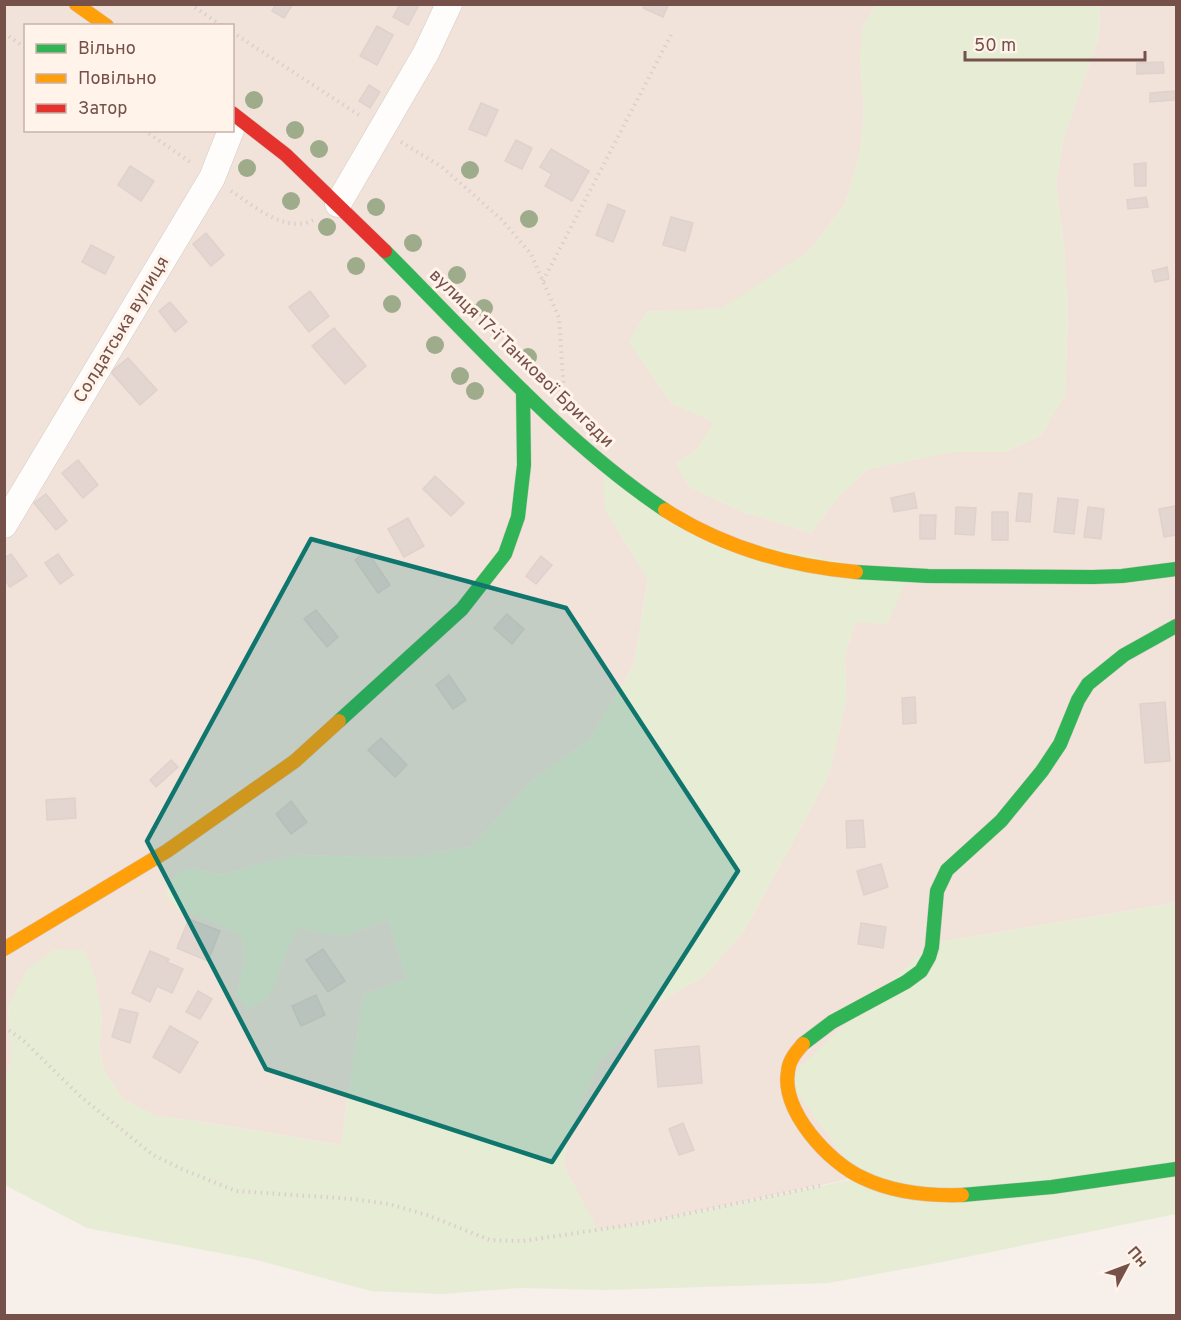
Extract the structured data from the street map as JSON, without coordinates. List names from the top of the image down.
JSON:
{
  "streets": {
    "street": ["Солдатська вулиця", "вулиця 17-ї Танкової Бригади"]
  },
  "legend": ["Вільно", "Повільно", "Затор"],
  "scale_bar": "50 m",
  "north": "top right"
}
